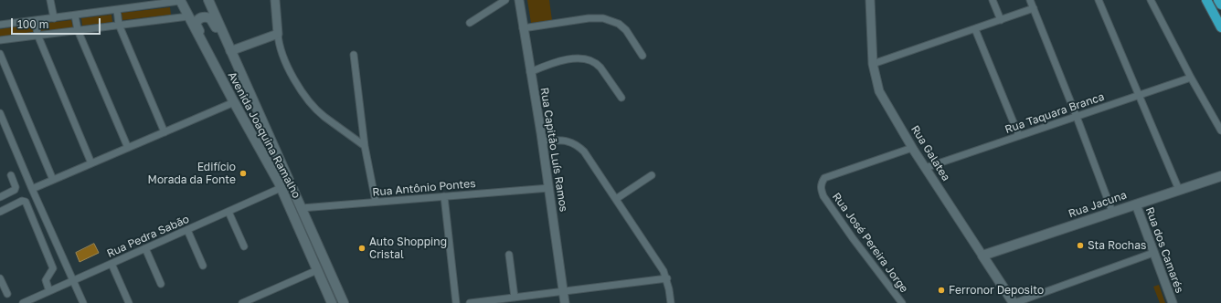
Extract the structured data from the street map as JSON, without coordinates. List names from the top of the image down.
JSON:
{
  "streets": {
    "main road": ["Avenida Joaquina Ramalho", "Rua Galatea", "Rua Jacuna"],
    "street": [
      "Rua Taquara Branca",
      "Rua Capitão Luís Ramos",
      "Rua Antônio Pontes",
      "Rua Pedra Sabão",
      "Rua José Pereira Jorge",
      "Rua dos Camarés"
    ]
  },
  "crossings": [
    ["Rua Taquara Branca", "Rua Galatea"],
    ["Avenida Joaquina Ramalho", "Rua Antônio Pontes"],
    ["Avenida Joaquina Ramalho", "Rua Pedra Sabão"],
    ["Rua Capitão Luís Ramos", "Rua Antônio Pontes"],
    ["Rua Galatea", "Rua Jacuna"],
    ["Rua Galatea", "Rua José Pereira Jorge"],
    ["Rua Jacuna", "Rua dos Camarés"]
  ],
  "places": [
    "Edifício Morada da Fonte",
    "Sta Rochas",
    "Auto Shopping Cristal",
    "Ferronor Deposito"
  ],
  "scale_bar": "100 m"
}
